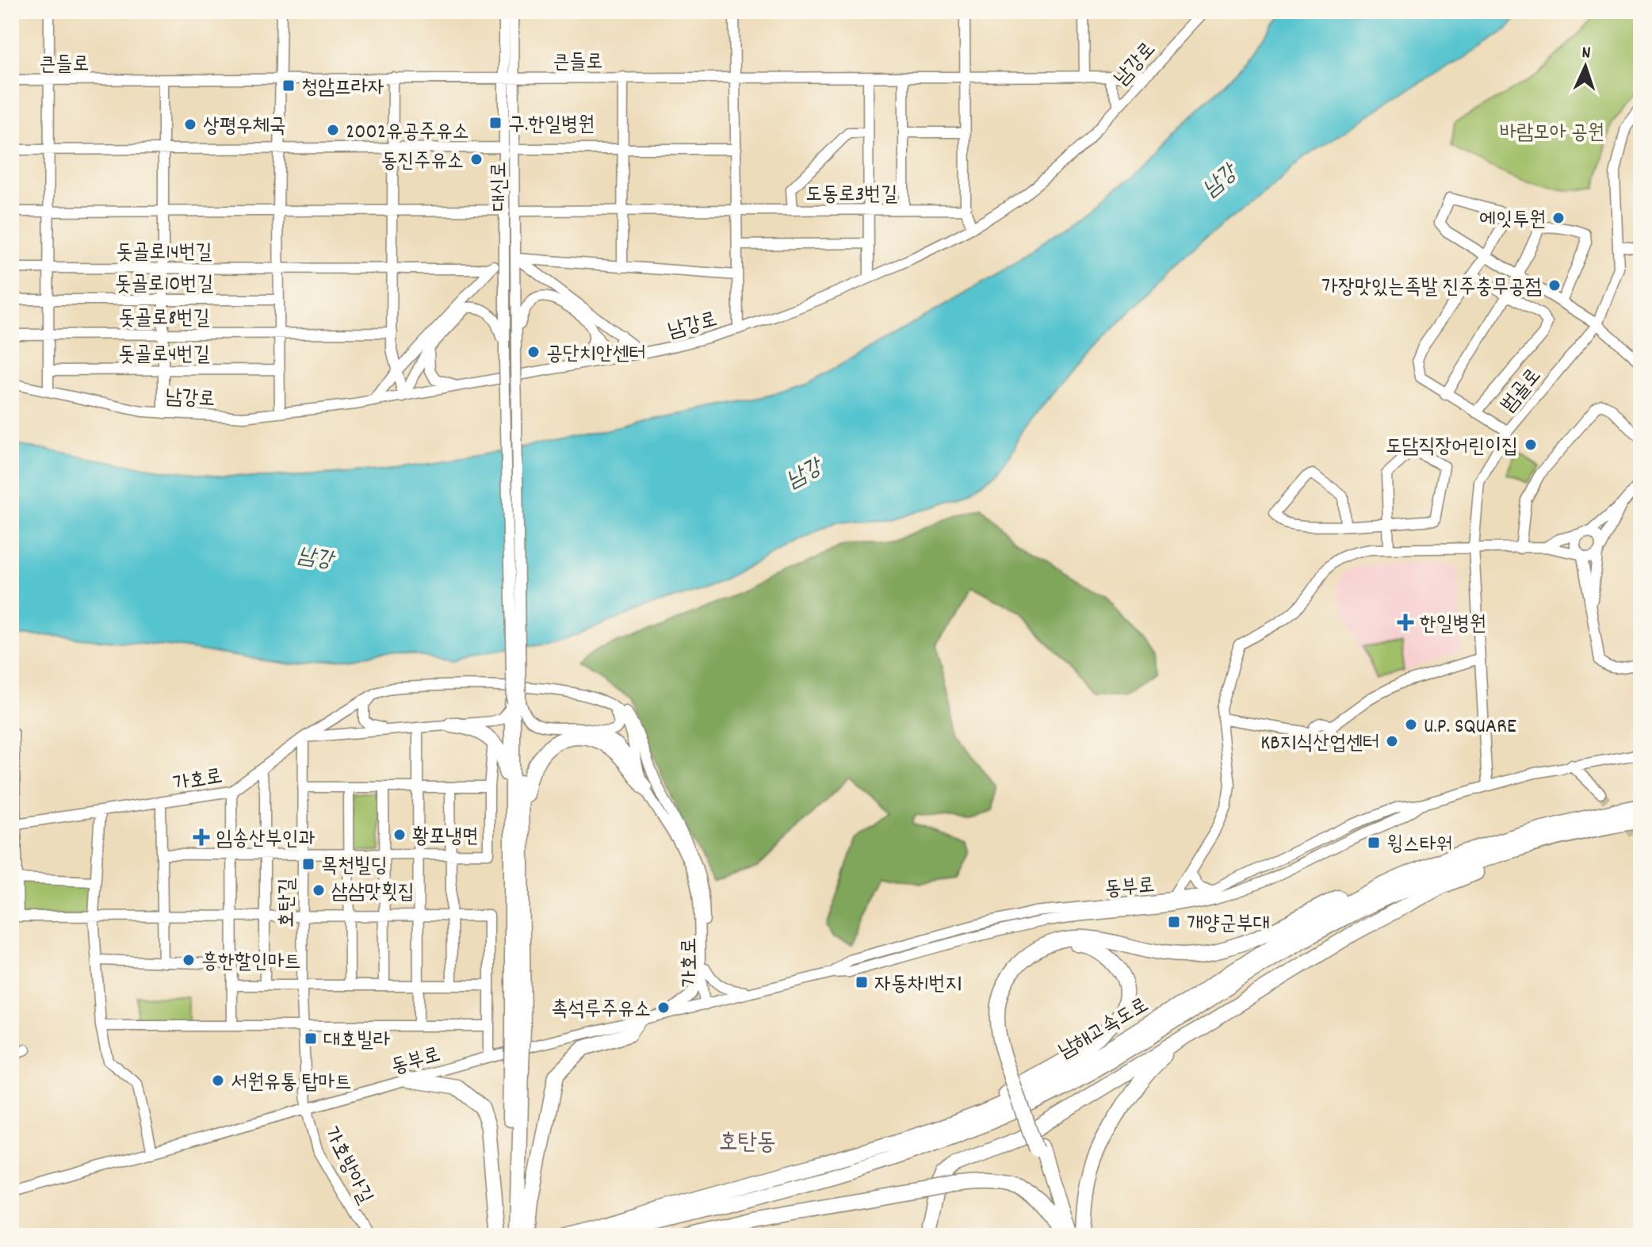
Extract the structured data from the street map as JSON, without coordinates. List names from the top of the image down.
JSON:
{
  "streets": {
    "highway": ["남해고속도로"],
    "street": [
      "큰들로",
      "남강로",
      "대신로",
      "도동로3번길",
      "돗골로14번길",
      "돗골로10번길",
      "돗골로8번길",
      "돗골로4번길",
      "범골로",
      "가호로",
      "동부로",
      "호탄길",
      "가호방아길"
    ]
  },
  "crossings": [
    ["큰들로", "남강로"],
    ["큰들로", "대신로"],
    ["대신로", "도동로3번길"],
    ["범골로", "동부로"],
    ["가호로", "동부로"],
    ["가호로", "호탄길"],
    ["동부로", "호탄길"],
    ["동부로", "가호방아길"],
    ["호탄길", "가호방아길"]
  ],
  "districts": ["호탄동"],
  "water": ["남강"],
  "parks": ["바람모아 공원"],
  "places": {
    "transit": [
      "청암프라자",
      "구.한일병원",
      "윙스타워",
      "목천빌딩",
      "개양군부대",
      "자동차1번지",
      "대호빌라"
    ],
    "other": [
      "상평우체국",
      "2002유공주유소",
      "동진주유소",
      "에잇투원",
      "가장맛있는족발 진주충무공점",
      "공단치안센터",
      "도담직장어린이집",
      "U.P. SQUARE",
      "KB지식산업센터",
      "황포냉면",
      "삼삼맛횟집",
      "흥한할인마트",
      "촉석루주유소",
      "서원유통 탑마트"
    ],
    "health": ["한일병원", "임송산부인과"]
  },
  "north": "top"
}
